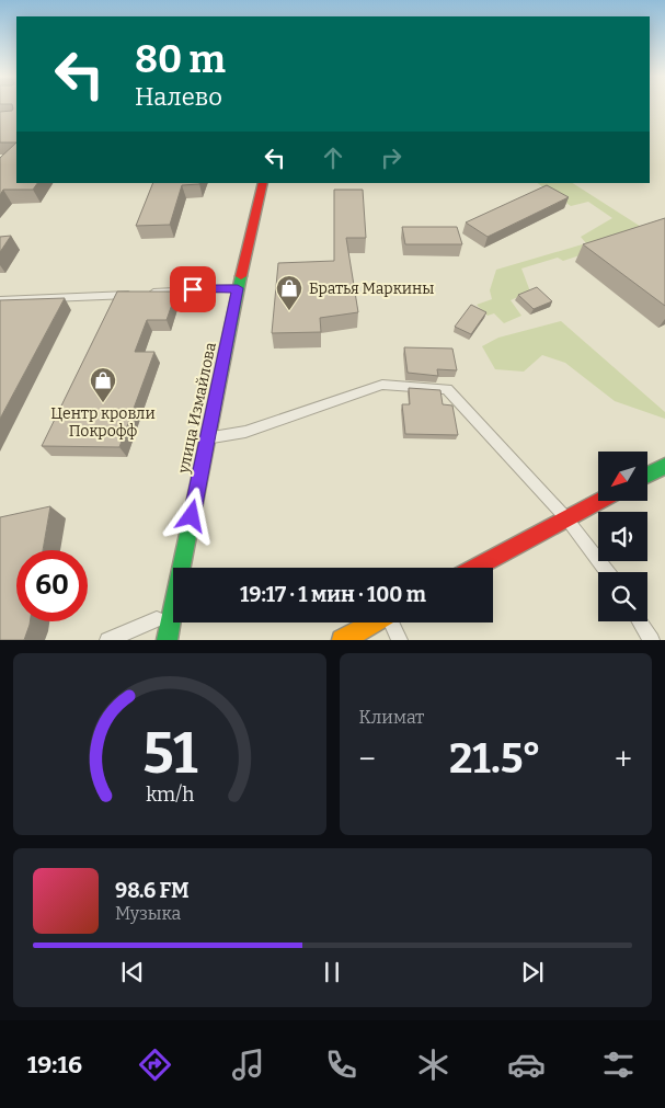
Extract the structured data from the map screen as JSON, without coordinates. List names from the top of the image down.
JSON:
{
  "streets": {
    "main road": ["улица Измайлова"]
  },
  "places": {
    "shop": ["Братья Маркины", "Центр кровли Покрофф"]
  },
  "north": "bottom left",
  "page": {
    "turn": ["80 m", "Налево"],
    "limit": "60",
    "trip": "19:17 · 1 мин · 100 m",
    "tile": "Климат",
    "heat": ["−", "21.5°", "+"],
    "song": ["98.6 FM", "Музыка"],
    "tabs": "19:16",
    "gauge": ["51", "km/h"]
  }
}
